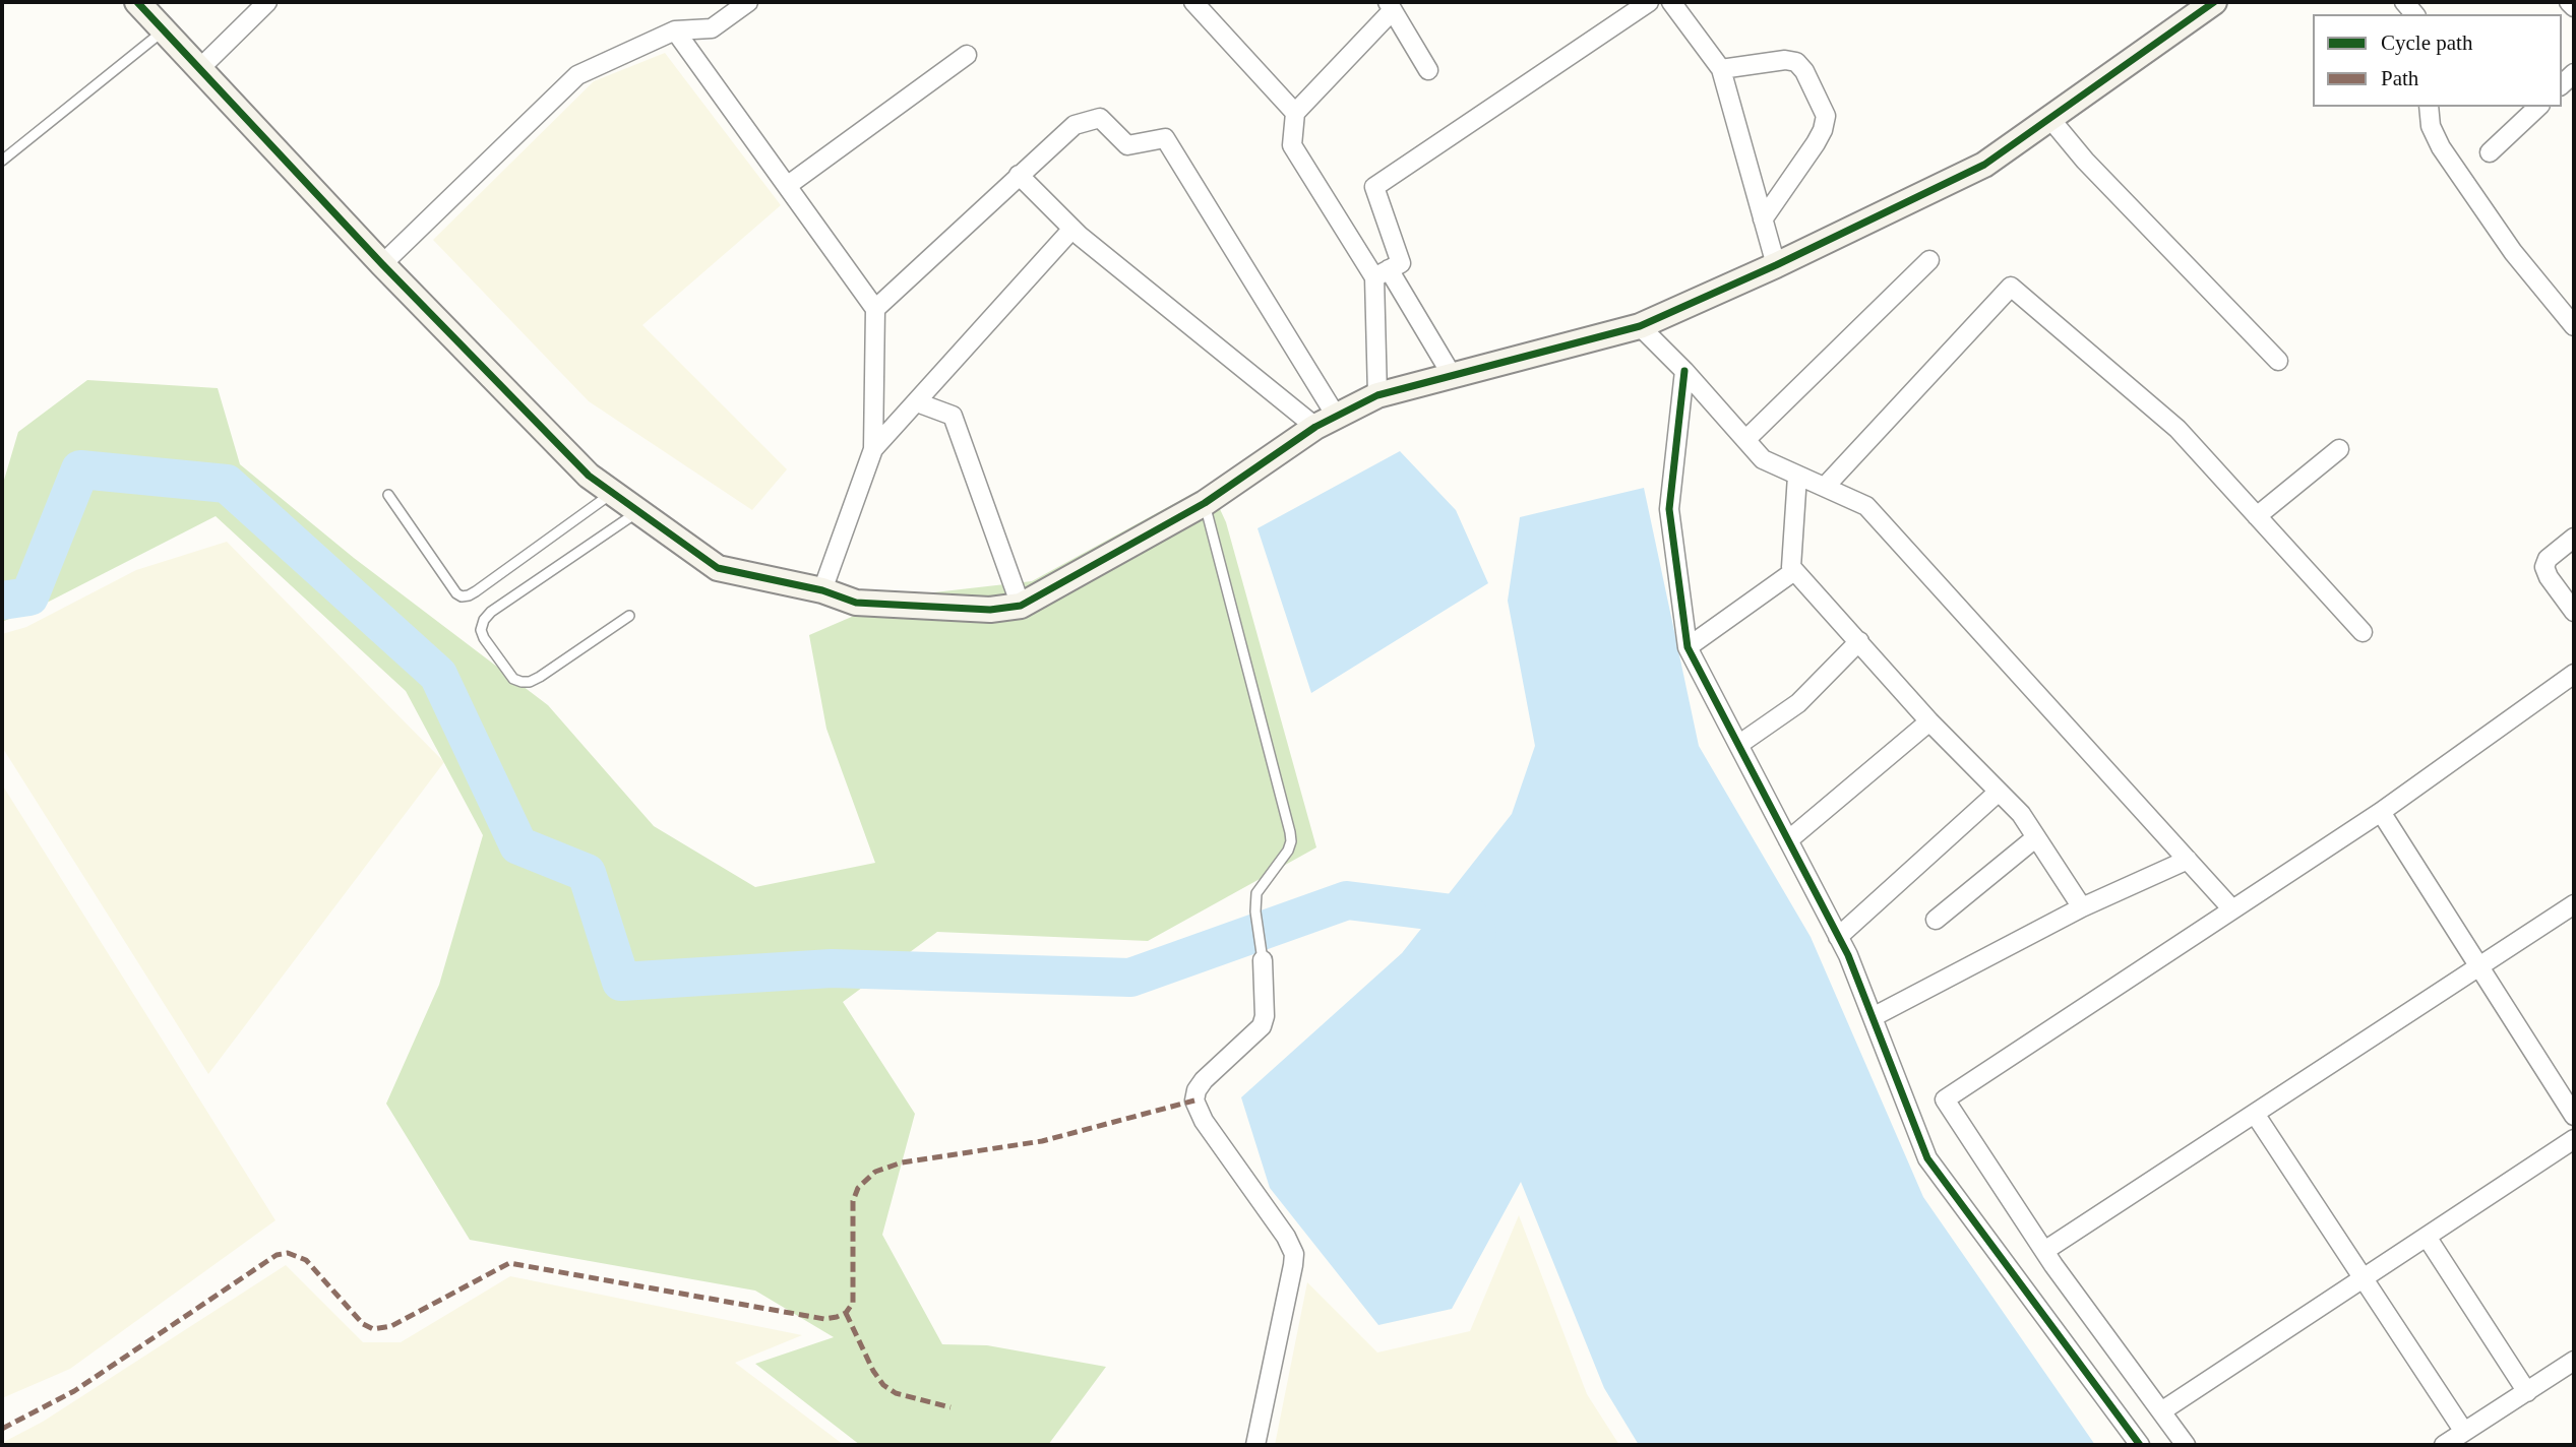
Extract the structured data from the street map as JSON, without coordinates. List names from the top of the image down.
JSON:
{
  "legend": ["Cycle path", "Path"]
}
